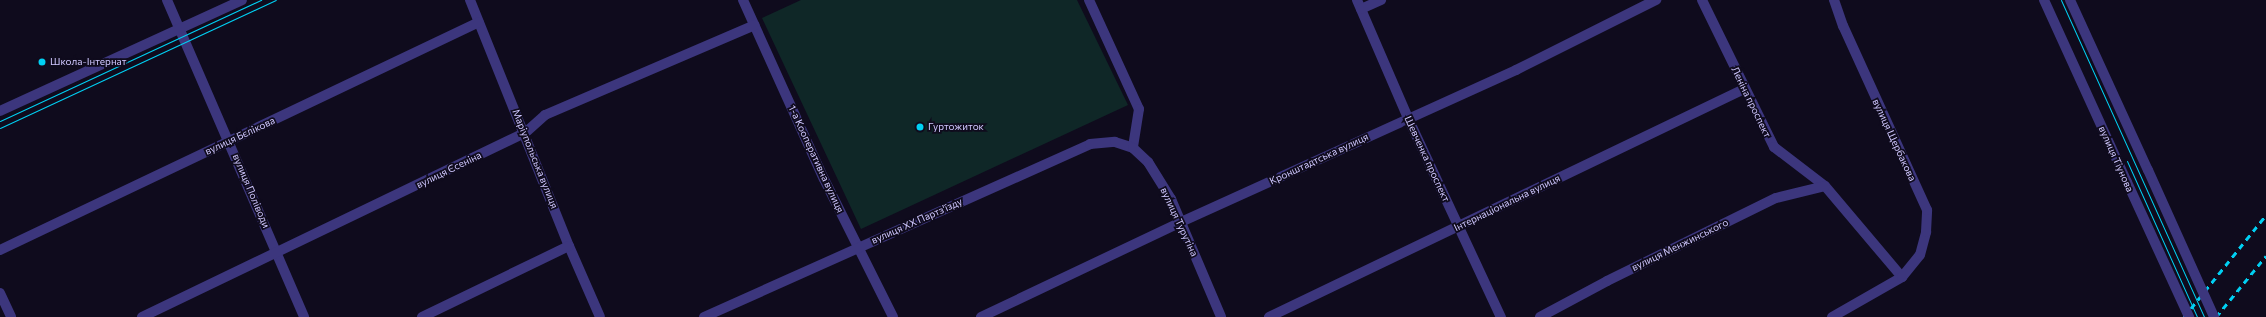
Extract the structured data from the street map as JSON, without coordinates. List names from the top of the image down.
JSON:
{
  "streets": {
    "street": [
      "Леніна проспект",
      "вулиця Бєлікова",
      "вулиця Щербакова",
      "Маріупольська вулиця",
      "1-а Кооперативна вулиця",
      "Кронштадтська вулиця",
      "Шевченка проспект",
      "вулиця Тіунова",
      "вулиця Єсеніна",
      "вулиця Поліводи",
      "Інтернаціональна вулиця",
      "вулиця XX Партз'їзду",
      "вулиця Турутіна",
      "вулиця Менжинського"
    ]
  },
  "crossings": [
    ["Леніна проспект", "вулиця Щербакова"],
    ["Леніна проспект", "Інтернаціональна вулиця"],
    ["Леніна проспект", "вулиця Менжинського"],
    ["вулиця Бєлікова", "Маріупольська вулиця"],
    ["вулиця Бєлікова", "вулиця Поліводи"],
    ["Маріупольська вулиця", "вулиця Єсеніна"],
    ["1-а Кооперативна вулиця", "вулиця Єсеніна"],
    ["1-а Кооперативна вулиця", "вулиця XX Партз'їзду"],
    ["Кронштадтська вулиця", "Шевченка проспект"],
    ["Кронштадтська вулиця", "вулиця Турутіна"],
    ["Шевченка проспект", "Інтернаціональна вулиця"],
    ["вулиця Єсеніна", "вулиця Поліводи"],
    ["вулиця XX Партз'їзду", "вулиця Турутіна"]
  ],
  "places": ["Школа-Інтернат", "Гуртожиток"]
}
